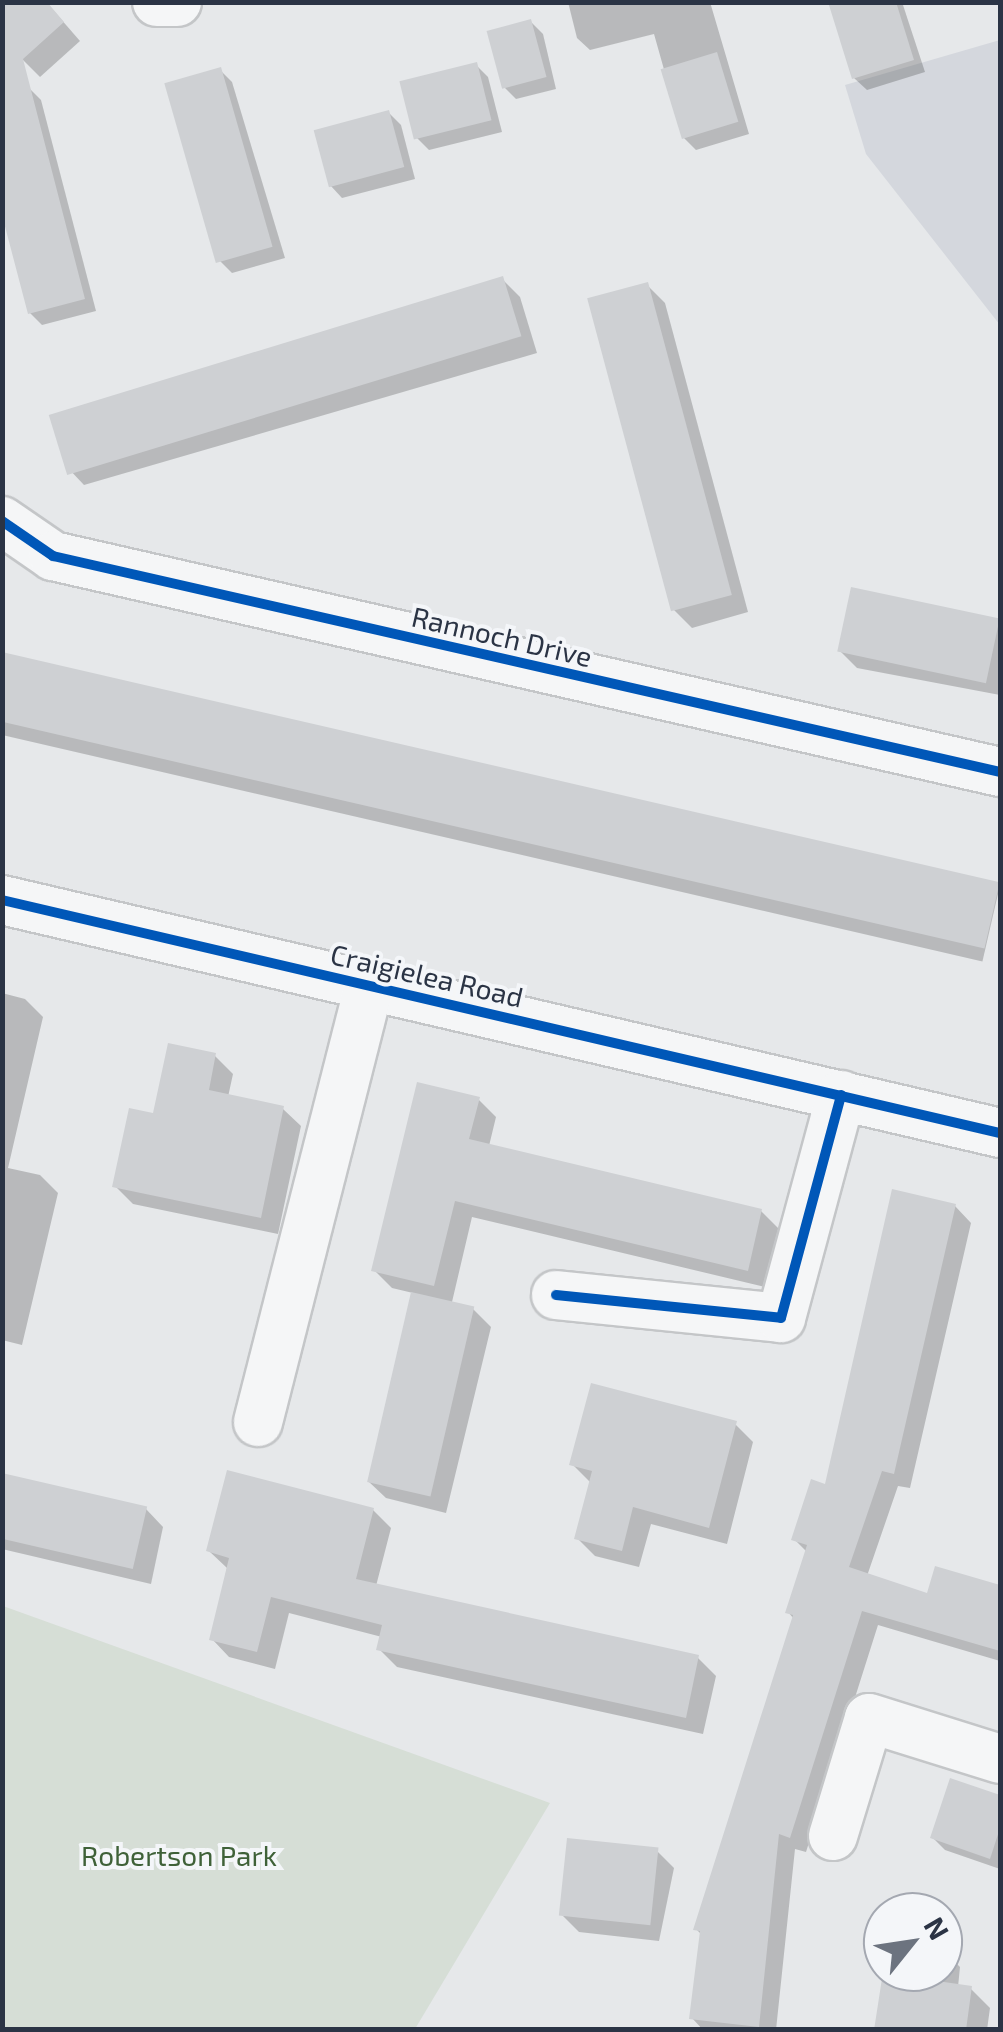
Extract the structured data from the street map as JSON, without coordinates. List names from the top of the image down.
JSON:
{
  "streets": {
    "street": ["Rannoch Drive", "Craigielea Road"]
  },
  "parks": ["Robertson Park"],
  "north": "top right"
}
